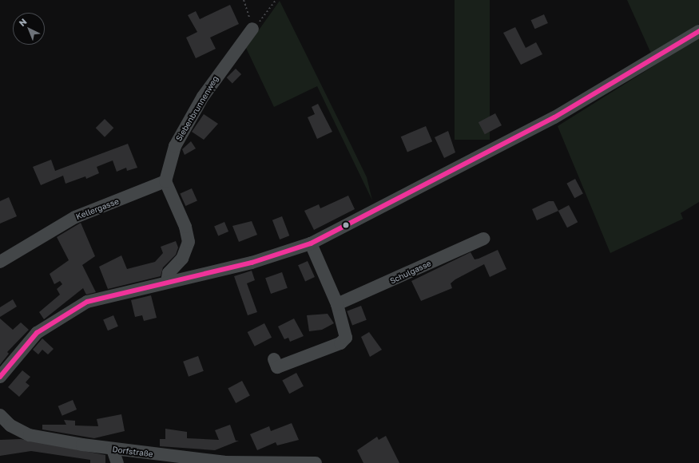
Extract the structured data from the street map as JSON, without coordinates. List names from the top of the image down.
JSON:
{
  "streets": {
    "street": [
      "Siebenbrunnenweg",
      "Kellergasse",
      "Schulgasse",
      "Dorfstraße"
    ]
  },
  "crossings": [
    ["Siebenbrunnenweg", "Kellergasse"]
  ],
  "north": "top left"
}
